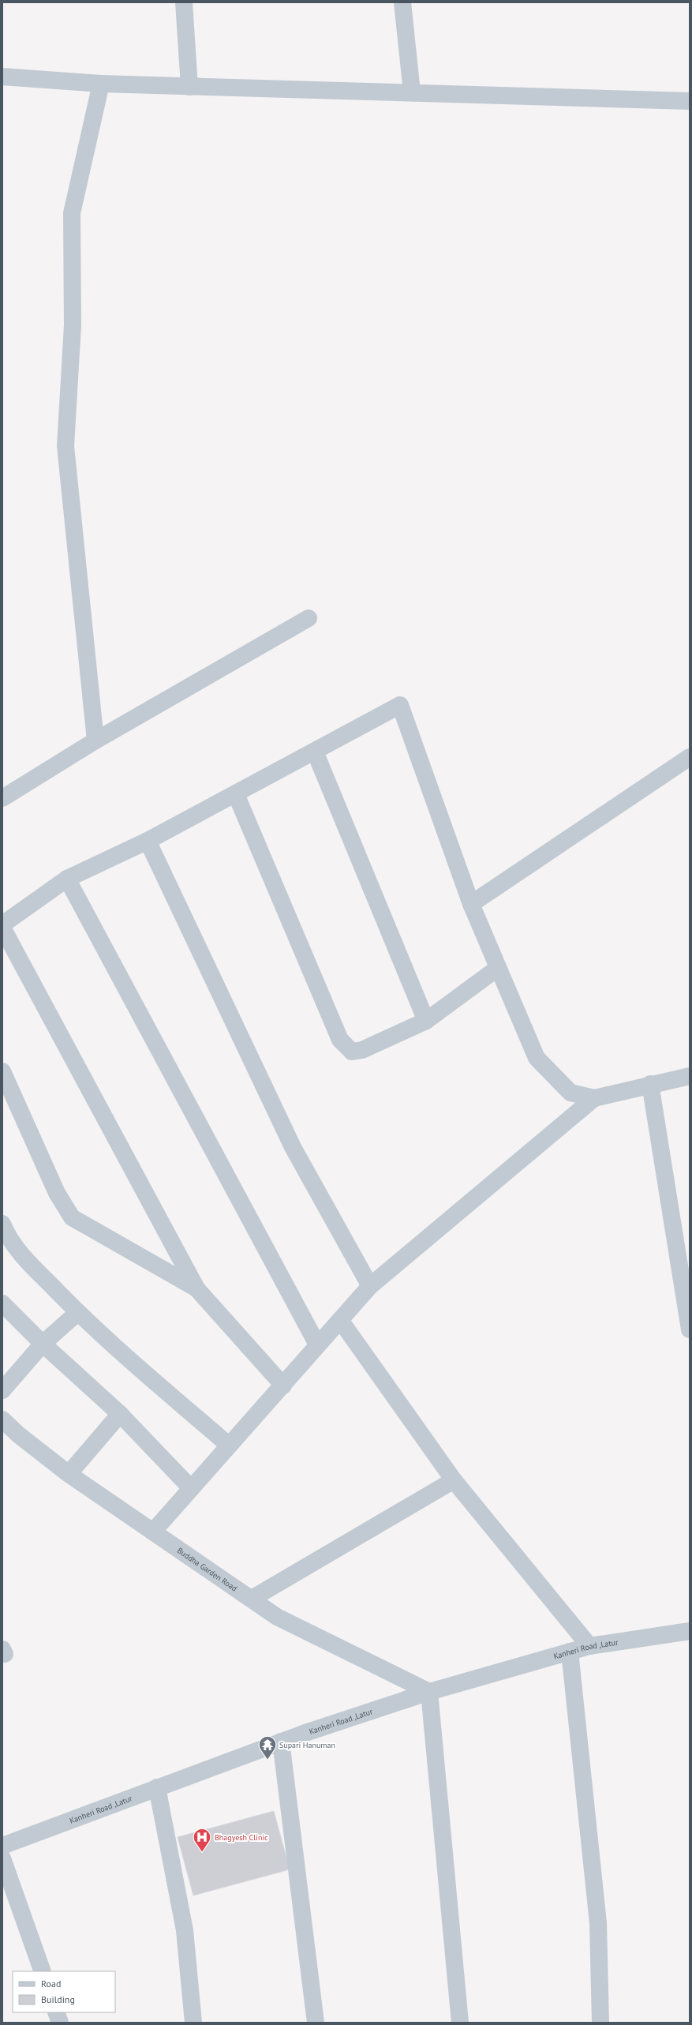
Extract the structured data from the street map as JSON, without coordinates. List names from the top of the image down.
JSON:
{
  "streets": {
    "street": ["Buddha Garden Road", "Kanheri Road ,Latur"]
  },
  "crossings": [
    ["Buddha Garden Road", "Kanheri Road ,Latur"]
  ],
  "places": {
    "temple": ["Supari Hanuman"],
    "hospital": ["Bhagyesh Clinic"]
  },
  "legend": ["Road", "Building"]
}
